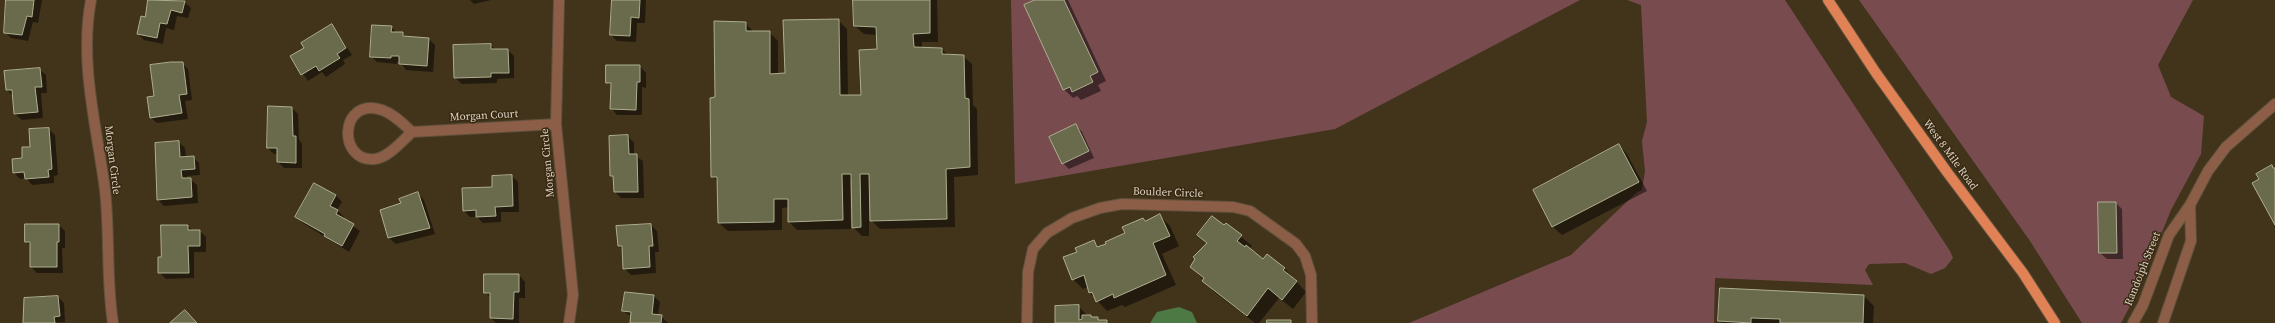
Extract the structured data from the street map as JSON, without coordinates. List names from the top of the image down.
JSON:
{
  "streets": {
    "main road": ["West 8 Mile Road"],
    "street": [
      "Morgan Court",
      "Morgan Circle",
      "Boulder Circle",
      "Randolph Street"
    ]
  },
  "crossings": [
    ["Morgan Court", "Morgan Circle"]
  ]
}
